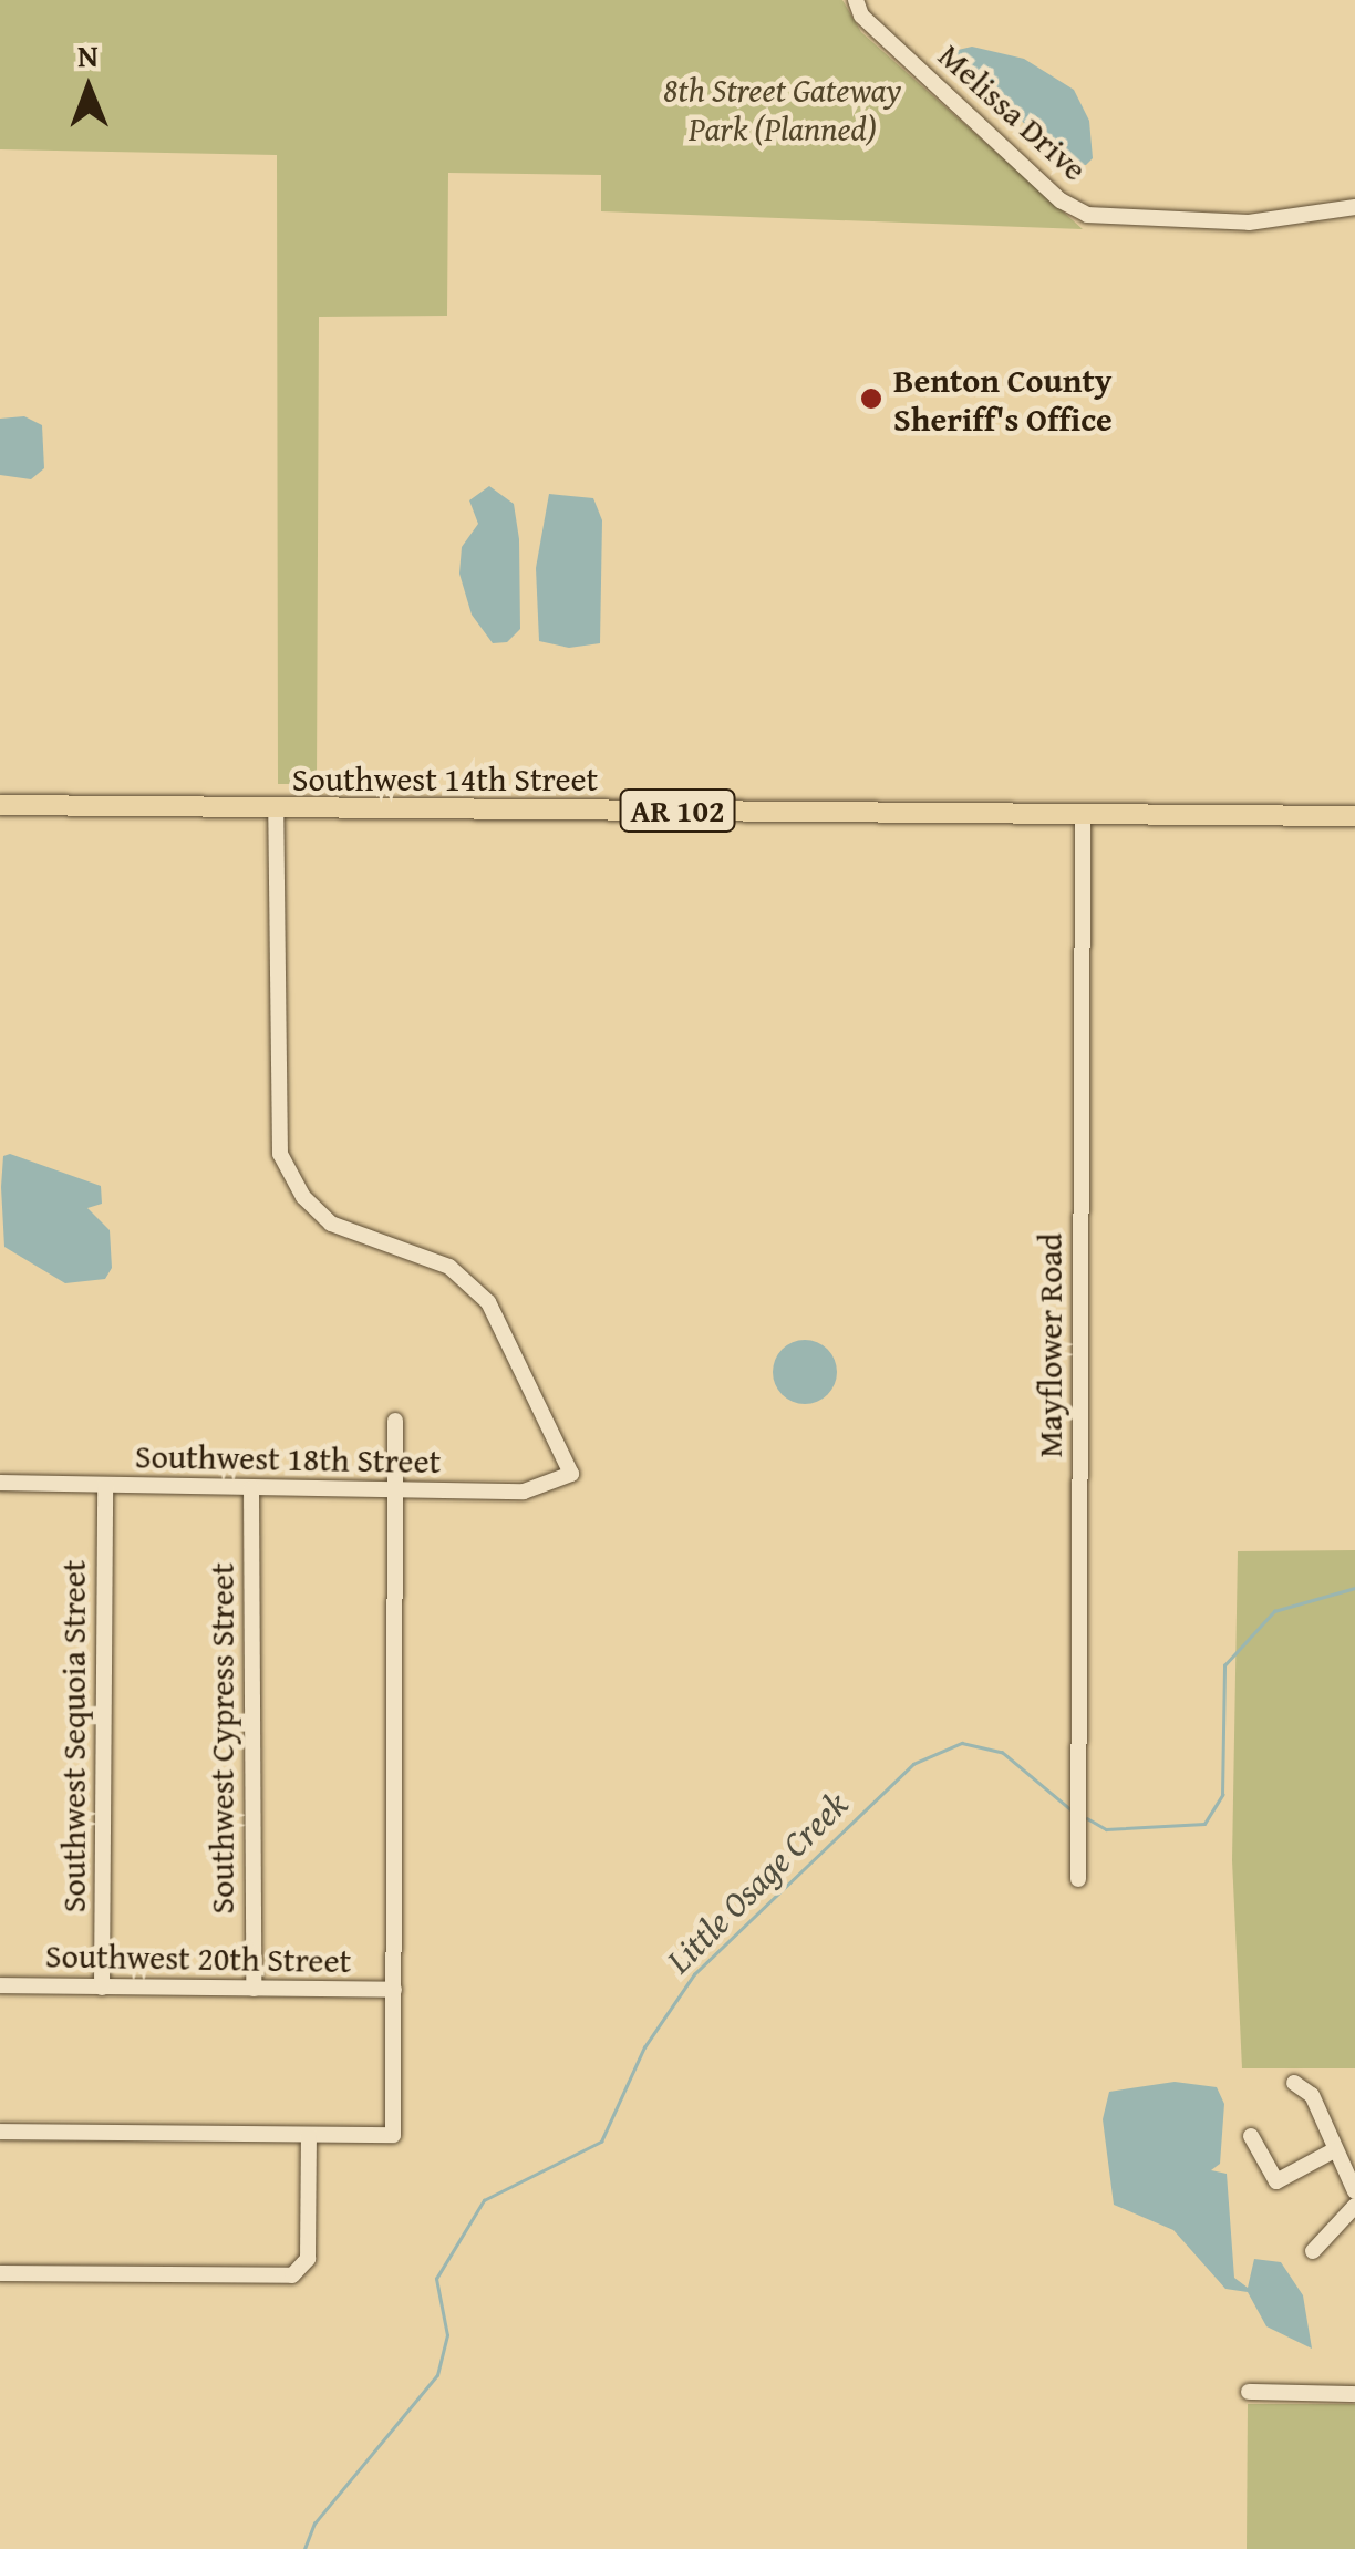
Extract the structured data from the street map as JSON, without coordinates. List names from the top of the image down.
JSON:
{
  "streets": {
    "main road": ["Southwest 14th Street", "AR 102"],
    "street": [
      "Melissa Drive",
      "Mayflower Road",
      "Southwest 18th Street",
      "Southwest Sequoia Street",
      "Southwest Cypress Street",
      "Southwest 20th Street"
    ]
  },
  "crossings": [
    ["Southwest 14th Street", "Mayflower Road"],
    ["Southwest 14th Street", "Southwest 18th Street"],
    ["Southwest 18th Street", "Southwest Sequoia Street"],
    ["Southwest 18th Street", "Southwest Cypress Street"],
    ["Southwest Sequoia Street", "Southwest 20th Street"],
    ["Southwest Cypress Street", "Southwest 20th Street"]
  ],
  "water": ["Little Osage Creek"],
  "parks": ["8th Street Gateway Park (Planned)"],
  "places": ["Benton County Sheriff's Office"],
  "north": "top"
}
